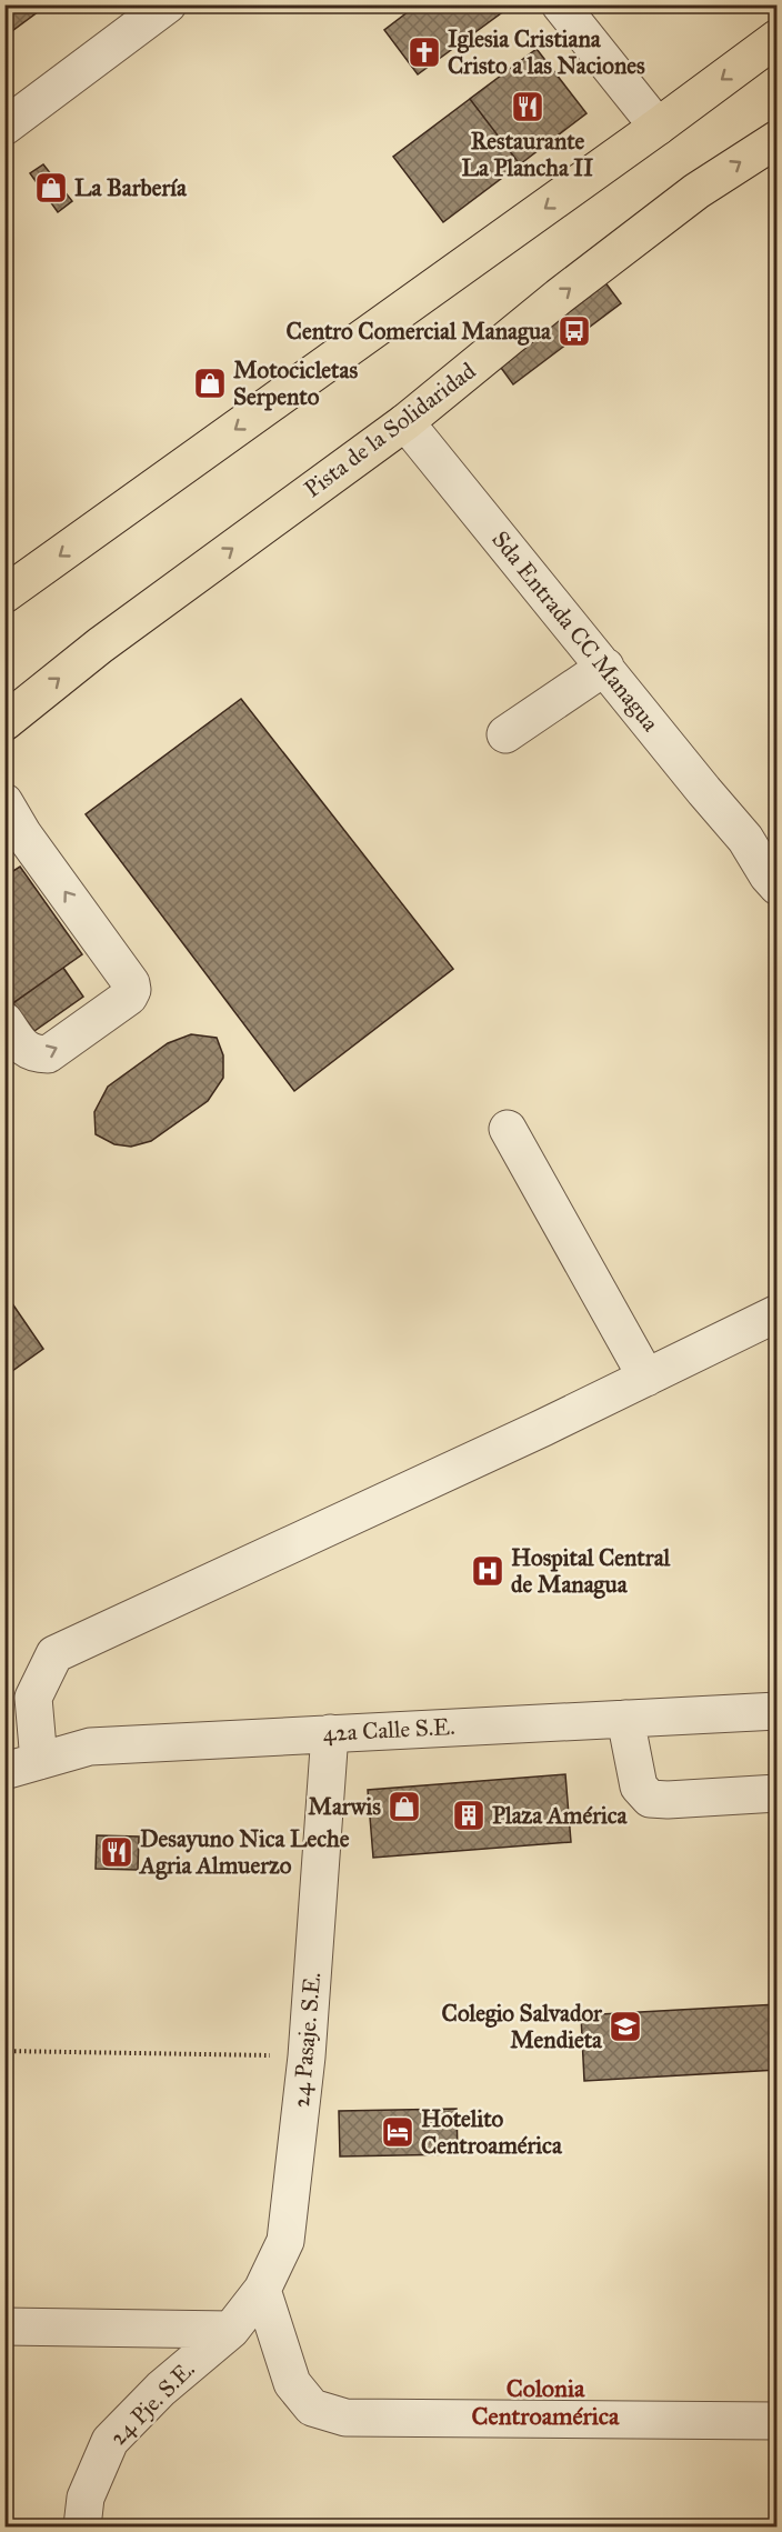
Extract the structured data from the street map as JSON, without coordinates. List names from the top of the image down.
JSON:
{
  "streets": {
    "main road": ["Pista de la Solidaridad"],
    "street": [
      "Sda Entrada CC Managua",
      "42a Calle S.E.",
      "24 Pasaje. S.E.",
      "24 Pje. S.E."
    ]
  },
  "crossings": [
    ["Pista de la Solidaridad", "Sda Entrada CC Managua"],
    ["42a Calle S.E.", "24 Pasaje. S.E."],
    ["24 Pasaje. S.E.", "24 Pje. S.E."]
  ],
  "districts": ["Colonia Centroamérica"],
  "places": {
    "church": ["Iglesia Cristiana Cristo a las Naciones"],
    "restaurant": ["Restaurante La Plancha II", "Desayuno Nica Leche Agria Almuerzo"],
    "shop": ["La Barbería", "Motocicletas Serpento", "Marwis"],
    "bus stop": ["Centro Comercial Managua"],
    "hospital": ["Hospital Central de Managua"],
    "building": ["Plaza América"],
    "school or university": ["Colegio Salvador Mendieta"],
    "hotel": ["Hotelito Centroamérica"]
  }
}
